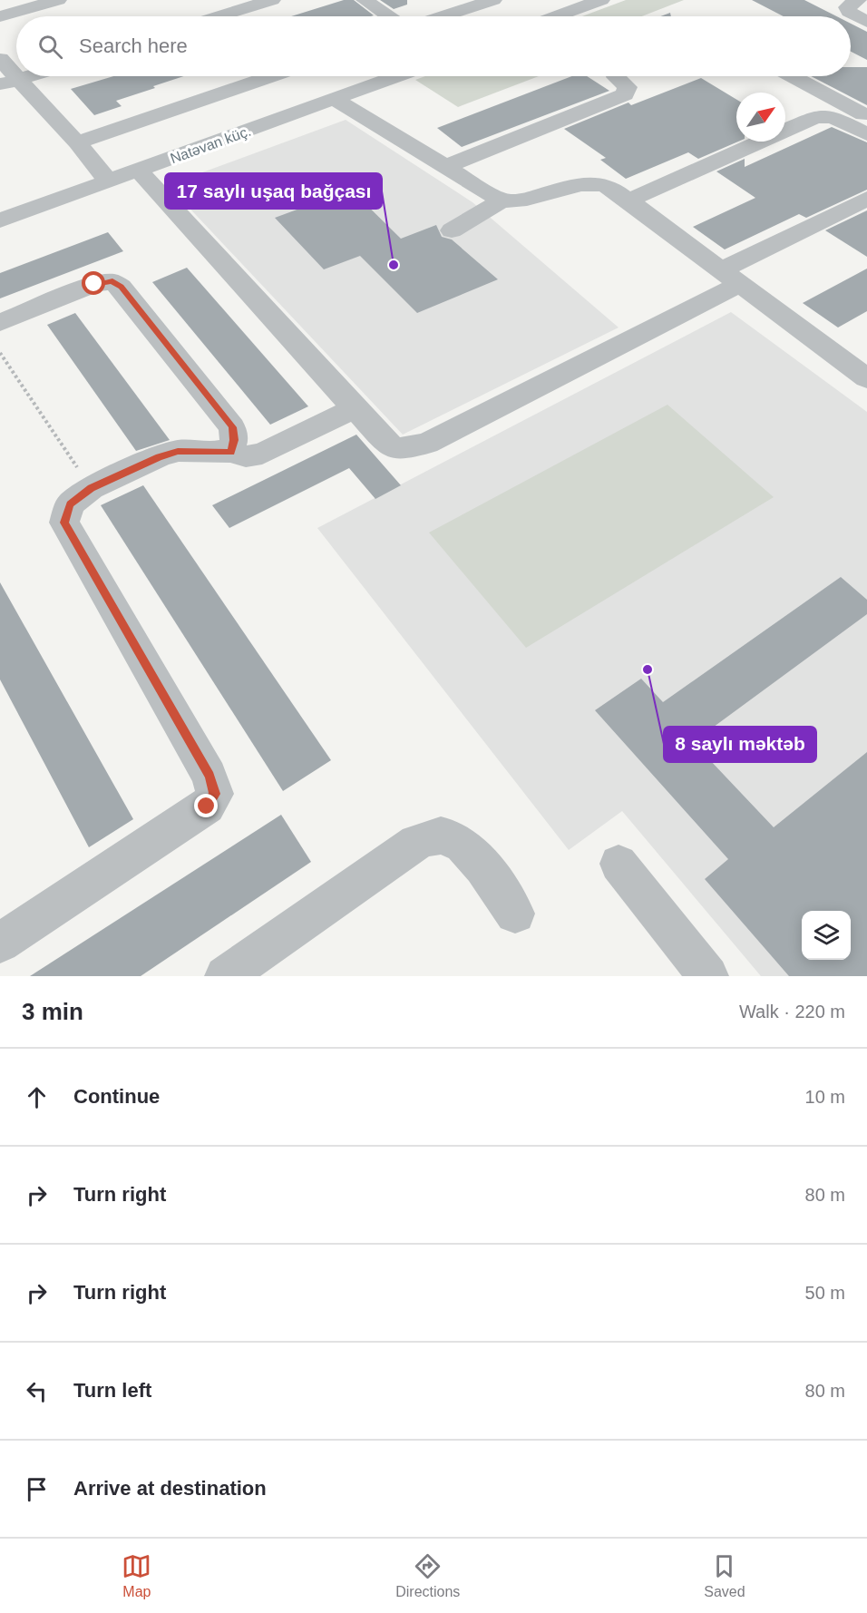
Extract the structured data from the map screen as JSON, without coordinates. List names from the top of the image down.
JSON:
{
  "streets": {
    "street": ["Natəvan küç."]
  },
  "places": ["17 saylı uşaq bağçası", "8 saylı məktəb"],
  "north": "top right",
  "page": {
    "search": "Search here",
    "heading": ["3 min", "Walk · 220 m"],
    "list": [
      ["Continue", "10 m"],
      ["Turn right", "80 m"],
      ["Turn right", "50 m"],
      ["Turn left", "80 m"],
      "Arrive at destination"
    ],
    "nav": ["Map", "Directions", "Saved"]
  }
}
